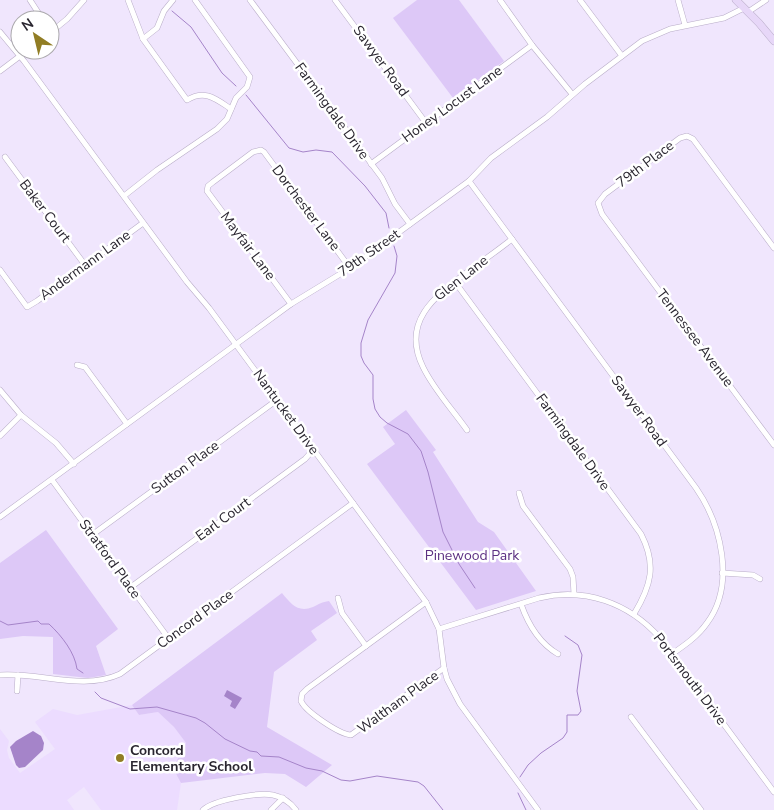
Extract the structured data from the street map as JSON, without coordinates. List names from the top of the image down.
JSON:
{
  "streets": {
    "street": [
      "Sawyer Road",
      "Honey Locust Lane",
      "Farmingdale Drive",
      "79th Place",
      "Dorchester Lane",
      "Baker Court",
      "Mayfair Lane",
      "79th Street",
      "Andermann Lane",
      "Glen Lane",
      "Tennessee Avenue",
      "Nantucket Drive",
      "Sutton Place",
      "Earl Court",
      "Stratford Place",
      "Concord Place",
      "Portsmouth Drive",
      "Waltham Place"
    ]
  },
  "crossings": [
    ["Sawyer Road", "Honey Locust Lane"],
    ["Sawyer Road", "79th Street"],
    ["Sawyer Road", "Glen Lane"],
    ["Sawyer Road", "Portsmouth Drive"],
    ["Honey Locust Lane", "Farmingdale Drive"],
    ["Farmingdale Drive", "79th Street"],
    ["Farmingdale Drive", "Glen Lane"],
    ["Farmingdale Drive", "Portsmouth Drive"],
    ["79th Place", "Tennessee Avenue"],
    ["Dorchester Lane", "Mayfair Lane"],
    ["Dorchester Lane", "79th Street"],
    ["Baker Court", "Andermann Lane"],
    ["Mayfair Lane", "79th Street"],
    ["79th Street", "Nantucket Drive"],
    ["79th Street", "Stratford Place"],
    ["Andermann Lane", "Nantucket Drive"],
    ["Nantucket Drive", "Sutton Place"],
    ["Nantucket Drive", "Earl Court"],
    ["Nantucket Drive", "Concord Place"],
    ["Nantucket Drive", "Portsmouth Drive"],
    ["Nantucket Drive", "Waltham Place"],
    ["Sutton Place", "Stratford Place"],
    ["Earl Court", "Stratford Place"],
    ["Stratford Place", "Concord Place"]
  ],
  "parks": ["Pinewood Park"],
  "places": ["Concord Elementary School"],
  "north": "top left"
}
